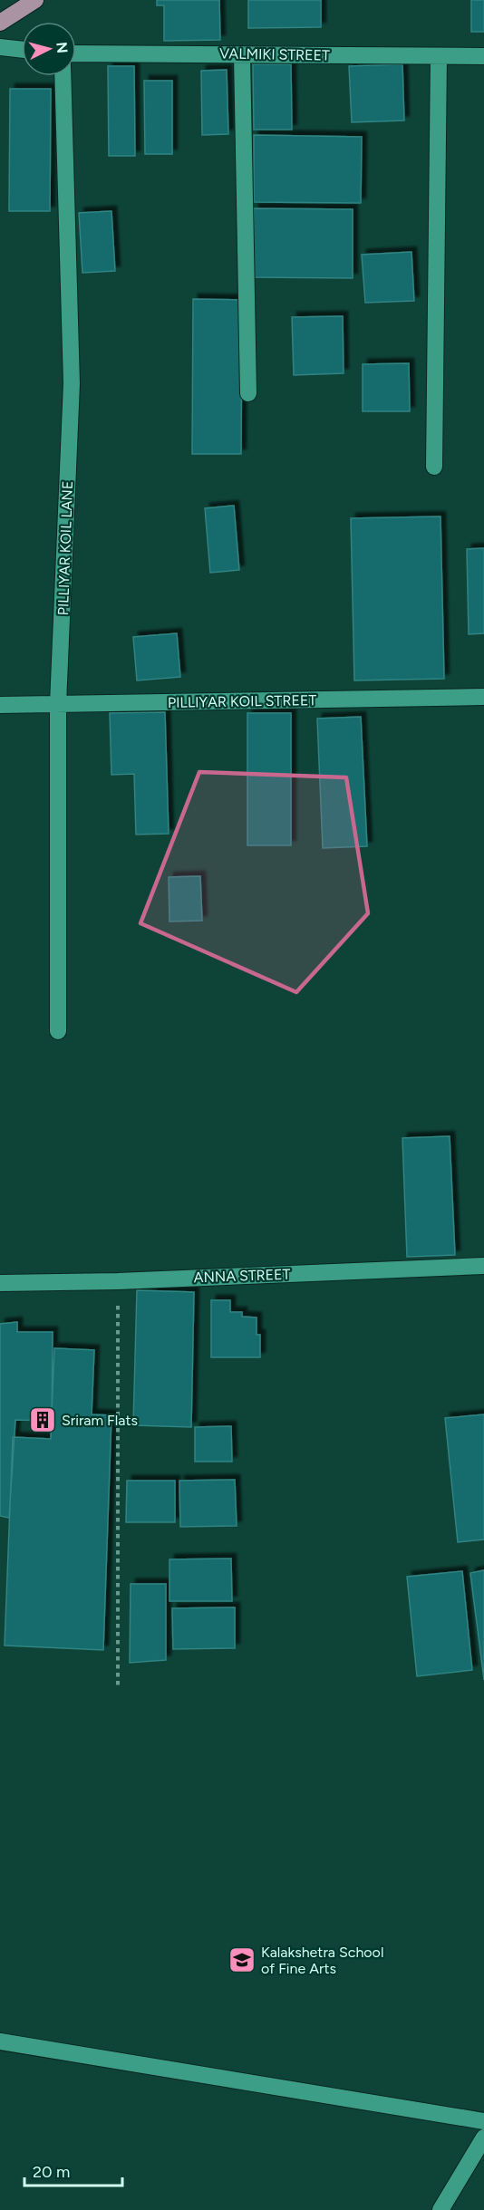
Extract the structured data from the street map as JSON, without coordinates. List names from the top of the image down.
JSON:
{
  "streets": {
    "street": [
      "VALMIKI STREET",
      "PILLIYAR KOIL LANE",
      "PILLIYAR KOIL STREET",
      "ANNA STREET"
    ]
  },
  "crossings": [
    ["PILLIYAR KOIL LANE", "PILLIYAR KOIL STREET"]
  ],
  "places": {
    "building": ["Sriram Flats"],
    "school or university": ["Kalakshetra School of Fine Arts"]
  },
  "scale_bar": "20 m",
  "north": "right"
}
